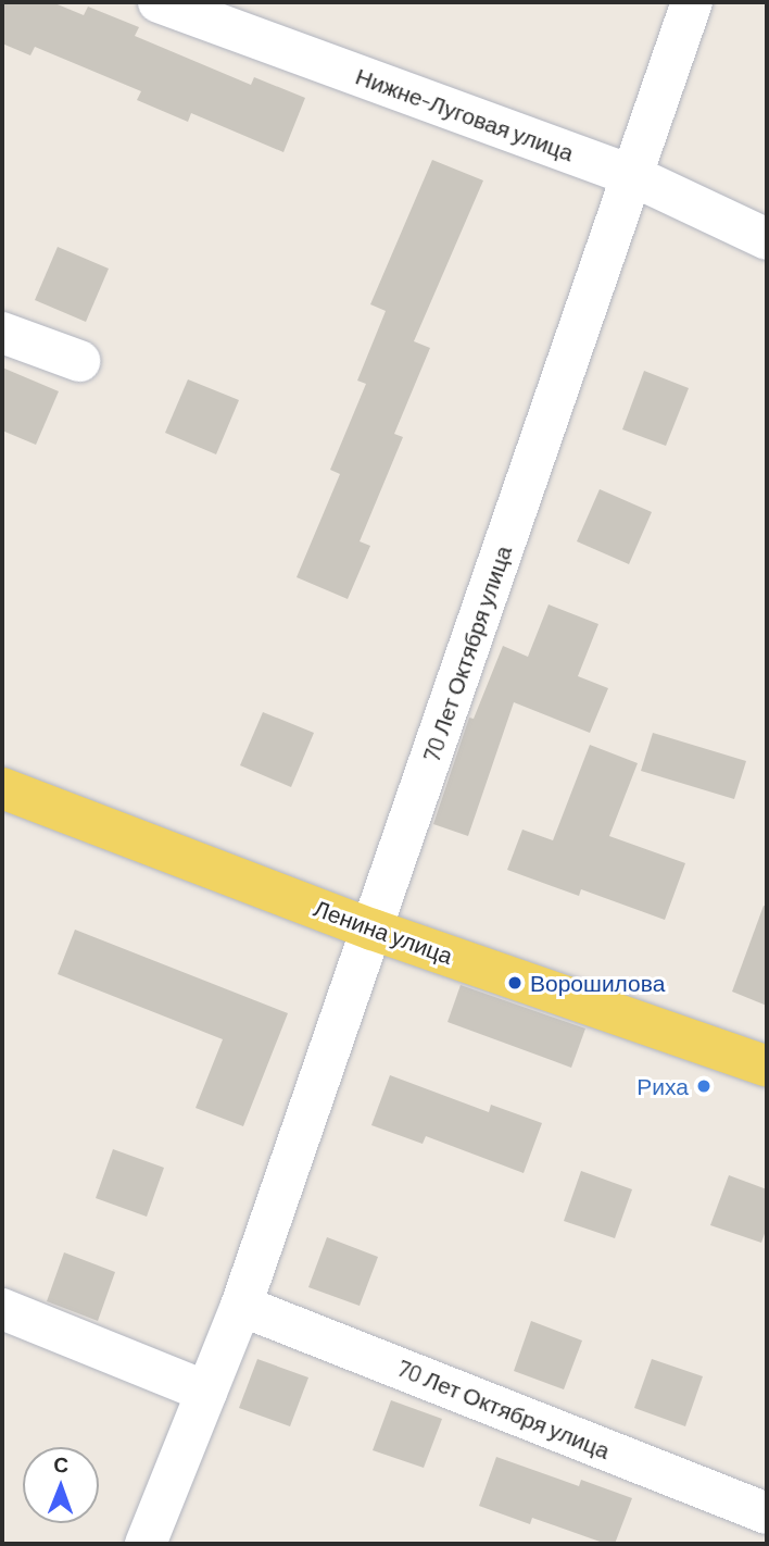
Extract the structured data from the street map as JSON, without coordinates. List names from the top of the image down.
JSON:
{
  "streets": {
    "main road": ["Ленина улица"],
    "street": ["Нижне-Луговая улица", "70 Лет Октября улица"]
  },
  "crossings": [
    ["Нижне-Луговая улица", "70 Лет Октября улица"],
    ["70 Лет Октября улица", "Ленина улица"]
  ],
  "places": ["Ворошилова", "Риха"],
  "north": "top"
}
